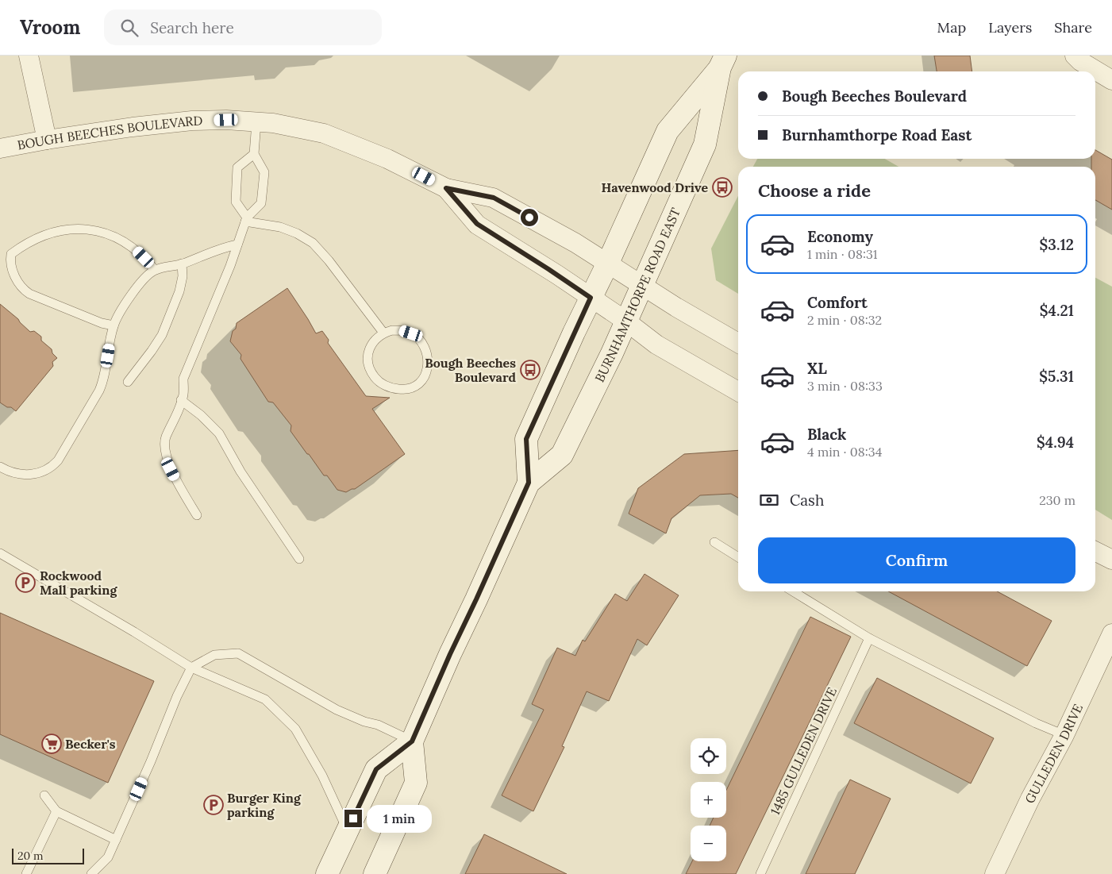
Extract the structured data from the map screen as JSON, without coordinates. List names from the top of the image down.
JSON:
{
  "streets": {
    "main road": ["BURNHAMTHORPE ROAD EAST"],
    "street": ["BOUGH BEECHES BOULEVARD", "GULLEDEN DRIVE"],
    "lane": ["1485 GULLEDEN DRIVE"]
  },
  "crossings": [
    ["BOUGH BEECHES BOULEVARD", "BURNHAMTHORPE ROAD EAST"]
  ],
  "places": {
    "bus stop": ["Havenwood Drive", "Bough Beeches Boulevard"],
    "parking": ["Rockwood Mall parking", "Burger King parking"],
    "supermarket": ["Becker's"]
  },
  "scale_bar": "20 m",
  "page": {
    "header": "Vroom",
    "search": "Search here",
    "nav": ["Map", "Layers", "Share"],
    "banner": ["Bough Beeches Boulevard", "Burnhamthorpe Road East"],
    "heading": "Choose a ride",
    "list": [
      {
        "name": "Economy",
        "note": "1 min · 08:31",
        "value": "$3.12"
      },
      {
        "name": "Comfort",
        "note": "2 min · 08:32",
        "value": "$4.21"
      },
      {
        "name": "XL",
        "note": "3 min · 08:33",
        "value": "$5.31"
      },
      {
        "name": "Black",
        "note": "4 min · 08:34",
        "value": "$4.94"
      }
    ],
    "pay": ["Cash", "230 m"],
    "buttons": "Confirm",
    "map_buttons": ["+", "−"],
    "bubble": "1 min",
    "scale": "20 m"
  }
}
